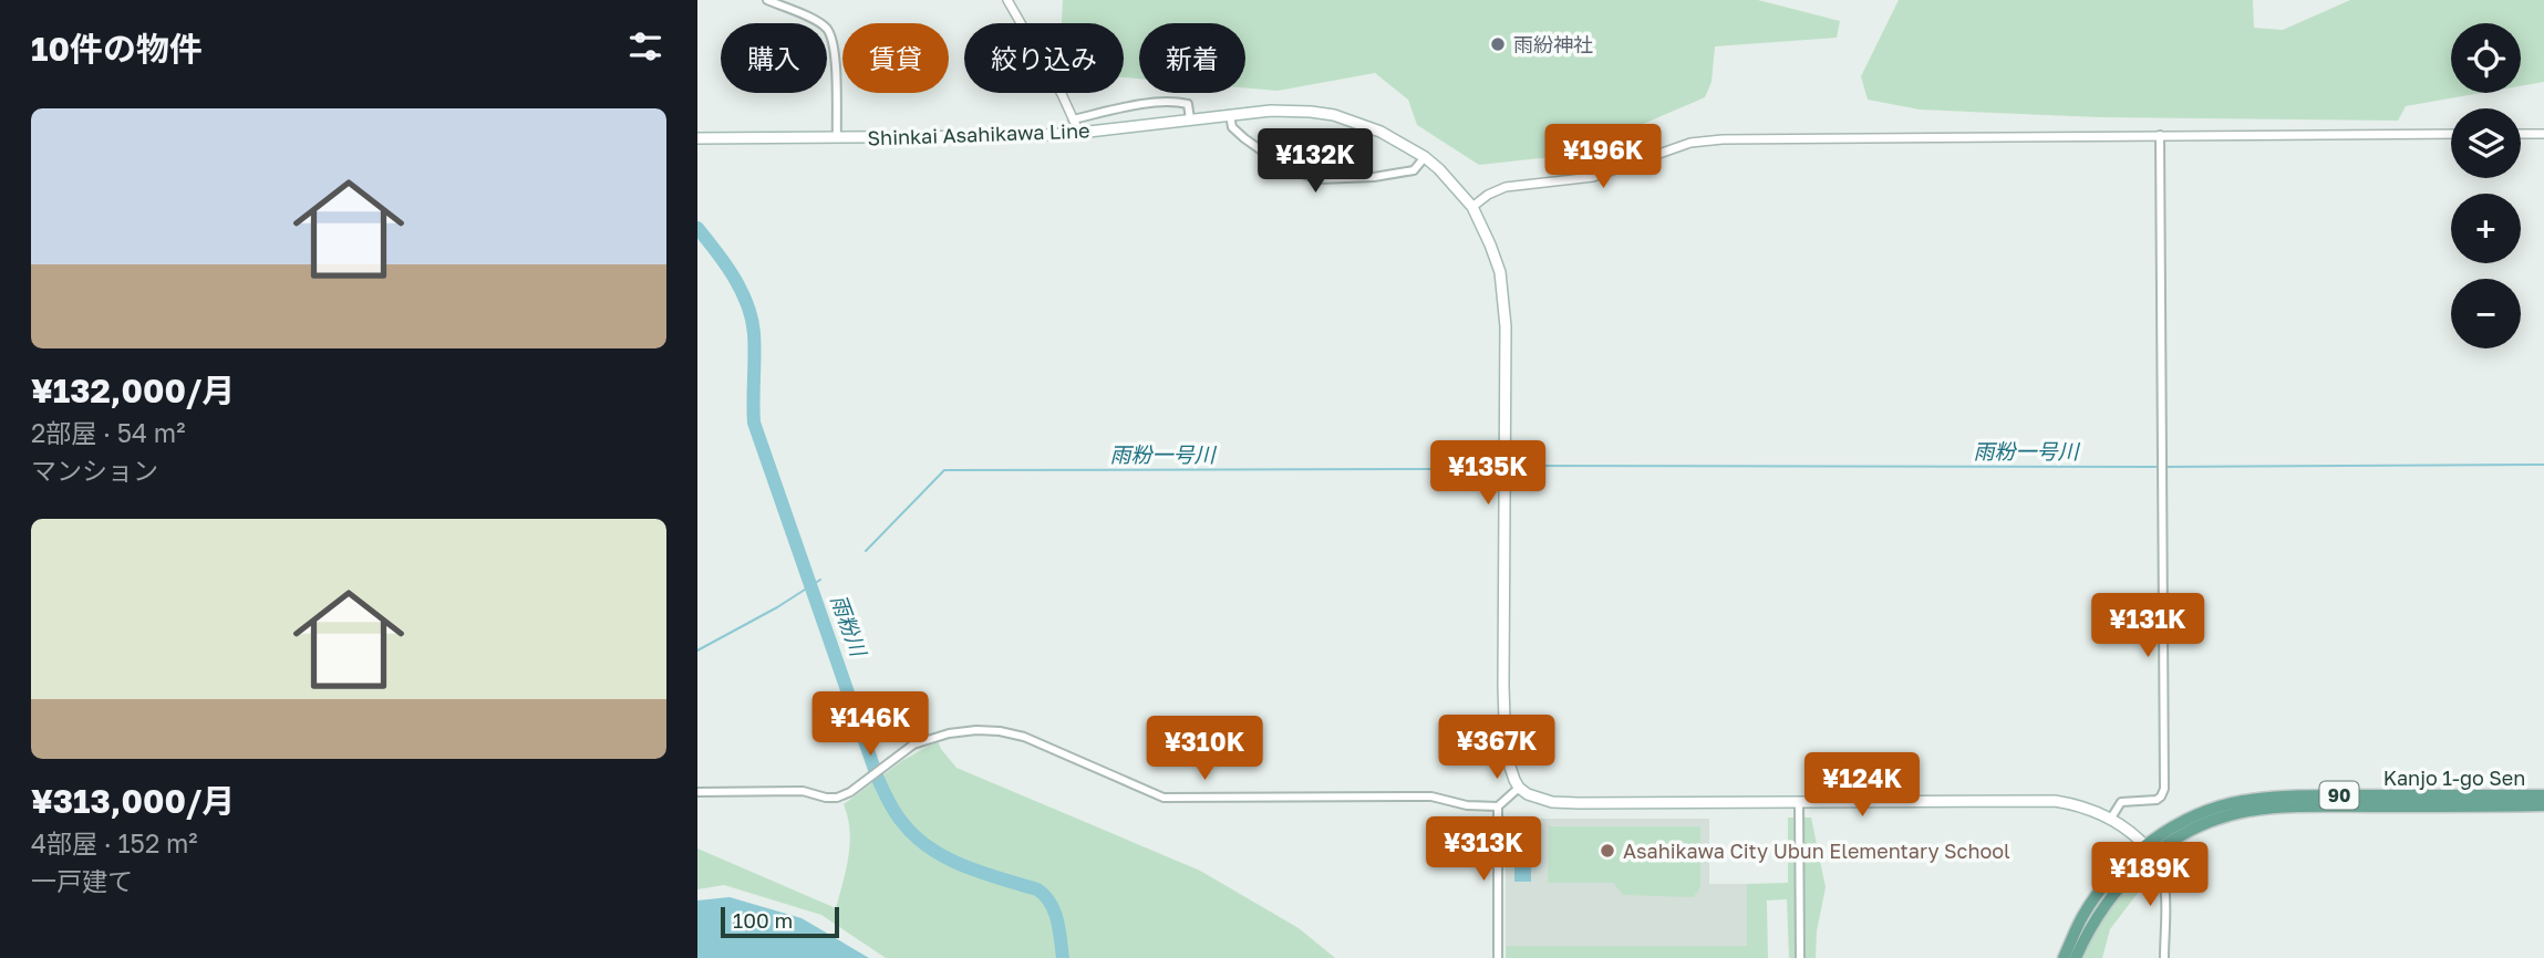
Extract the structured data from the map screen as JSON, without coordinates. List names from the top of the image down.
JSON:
{
  "streets": {
    "main road": ["Shinkai Asahikawa Line", "Kanjo 1-go Sen", "90"]
  },
  "water": ["雨粉一号川", "雨粉川"],
  "places": ["雨紛神社", "Asahikawa City Ubun Elementary School"],
  "scale_bar": "100 m",
  "page": {
    "heading": "10件の物件",
    "map_buttons": ["+", "−"],
    "chip": [
      "購入",
      "賃貸",
      "絞り込み",
      "新着"
    ],
    "list": [
      {
        "name": "¥132,000/月",
        "note": "2部屋 · 54 m² · マンション"
      },
      {
        "name": "¥313,000/月",
        "note": "4部屋 · 152 m² · 一戸建て"
      }
    ],
    "price": [
      "¥196K",
      "¥132K",
      "¥135K",
      "¥131K",
      "¥146K",
      "¥367K",
      "¥310K",
      "¥124K",
      "¥313K",
      "¥189K"
    ],
    "scale": "100 m"
  }
}
